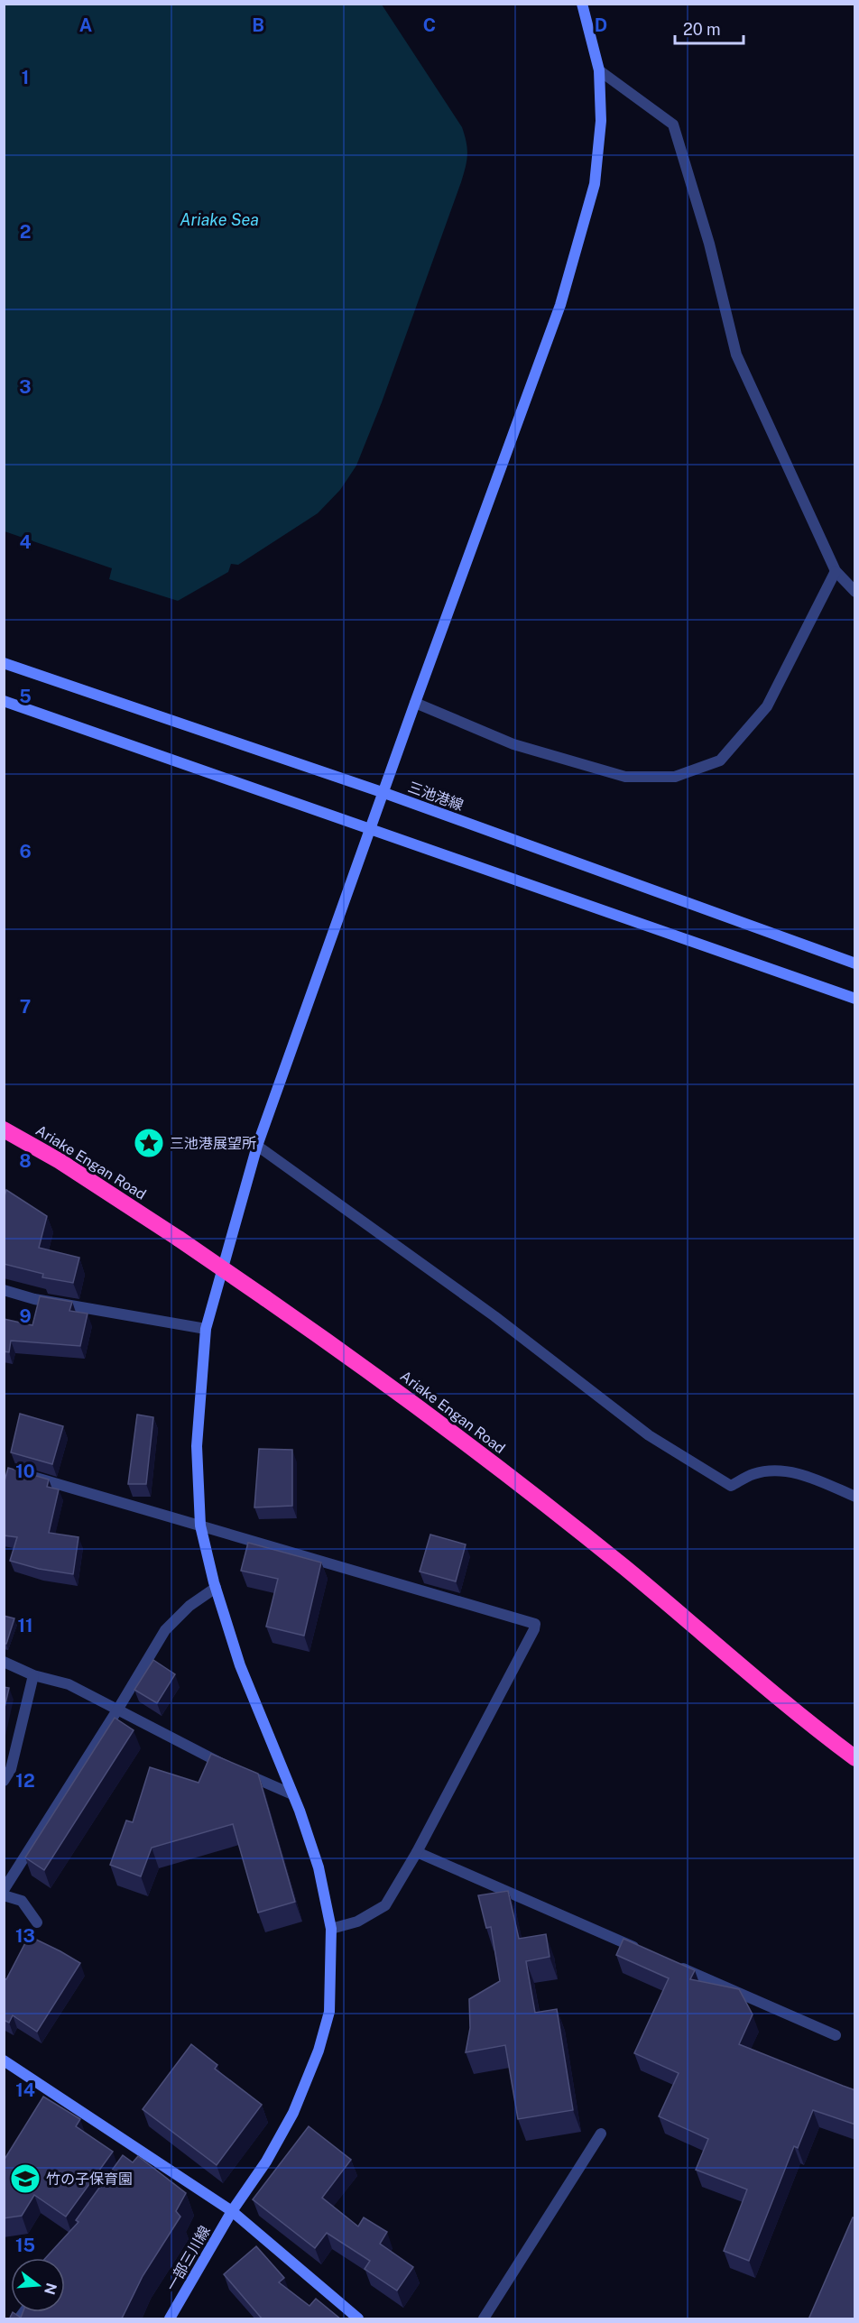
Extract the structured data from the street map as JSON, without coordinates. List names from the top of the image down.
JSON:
{
  "streets": {
    "highway": ["Ariake Engan Road"],
    "street": ["三池港線", "一部三川線"]
  },
  "crossings": [
    ["三池港線", "一部三川線"]
  ],
  "water": ["Ariake Sea"],
  "places": {
    "place": ["三池港展望所"],
    "school or university": ["竹の子保育園"]
  },
  "scale_bar": "20 m",
  "north": "right",
  "grid": {
    "columns": [
      "A",
      "B",
      "C",
      "D"
    ],
    "rows": [
      "1",
      "2",
      "3",
      "4",
      "5",
      "6",
      "7",
      "8",
      "9",
      "10",
      "11",
      "12",
      "13",
      "14",
      "15"
    ]
  }
}
